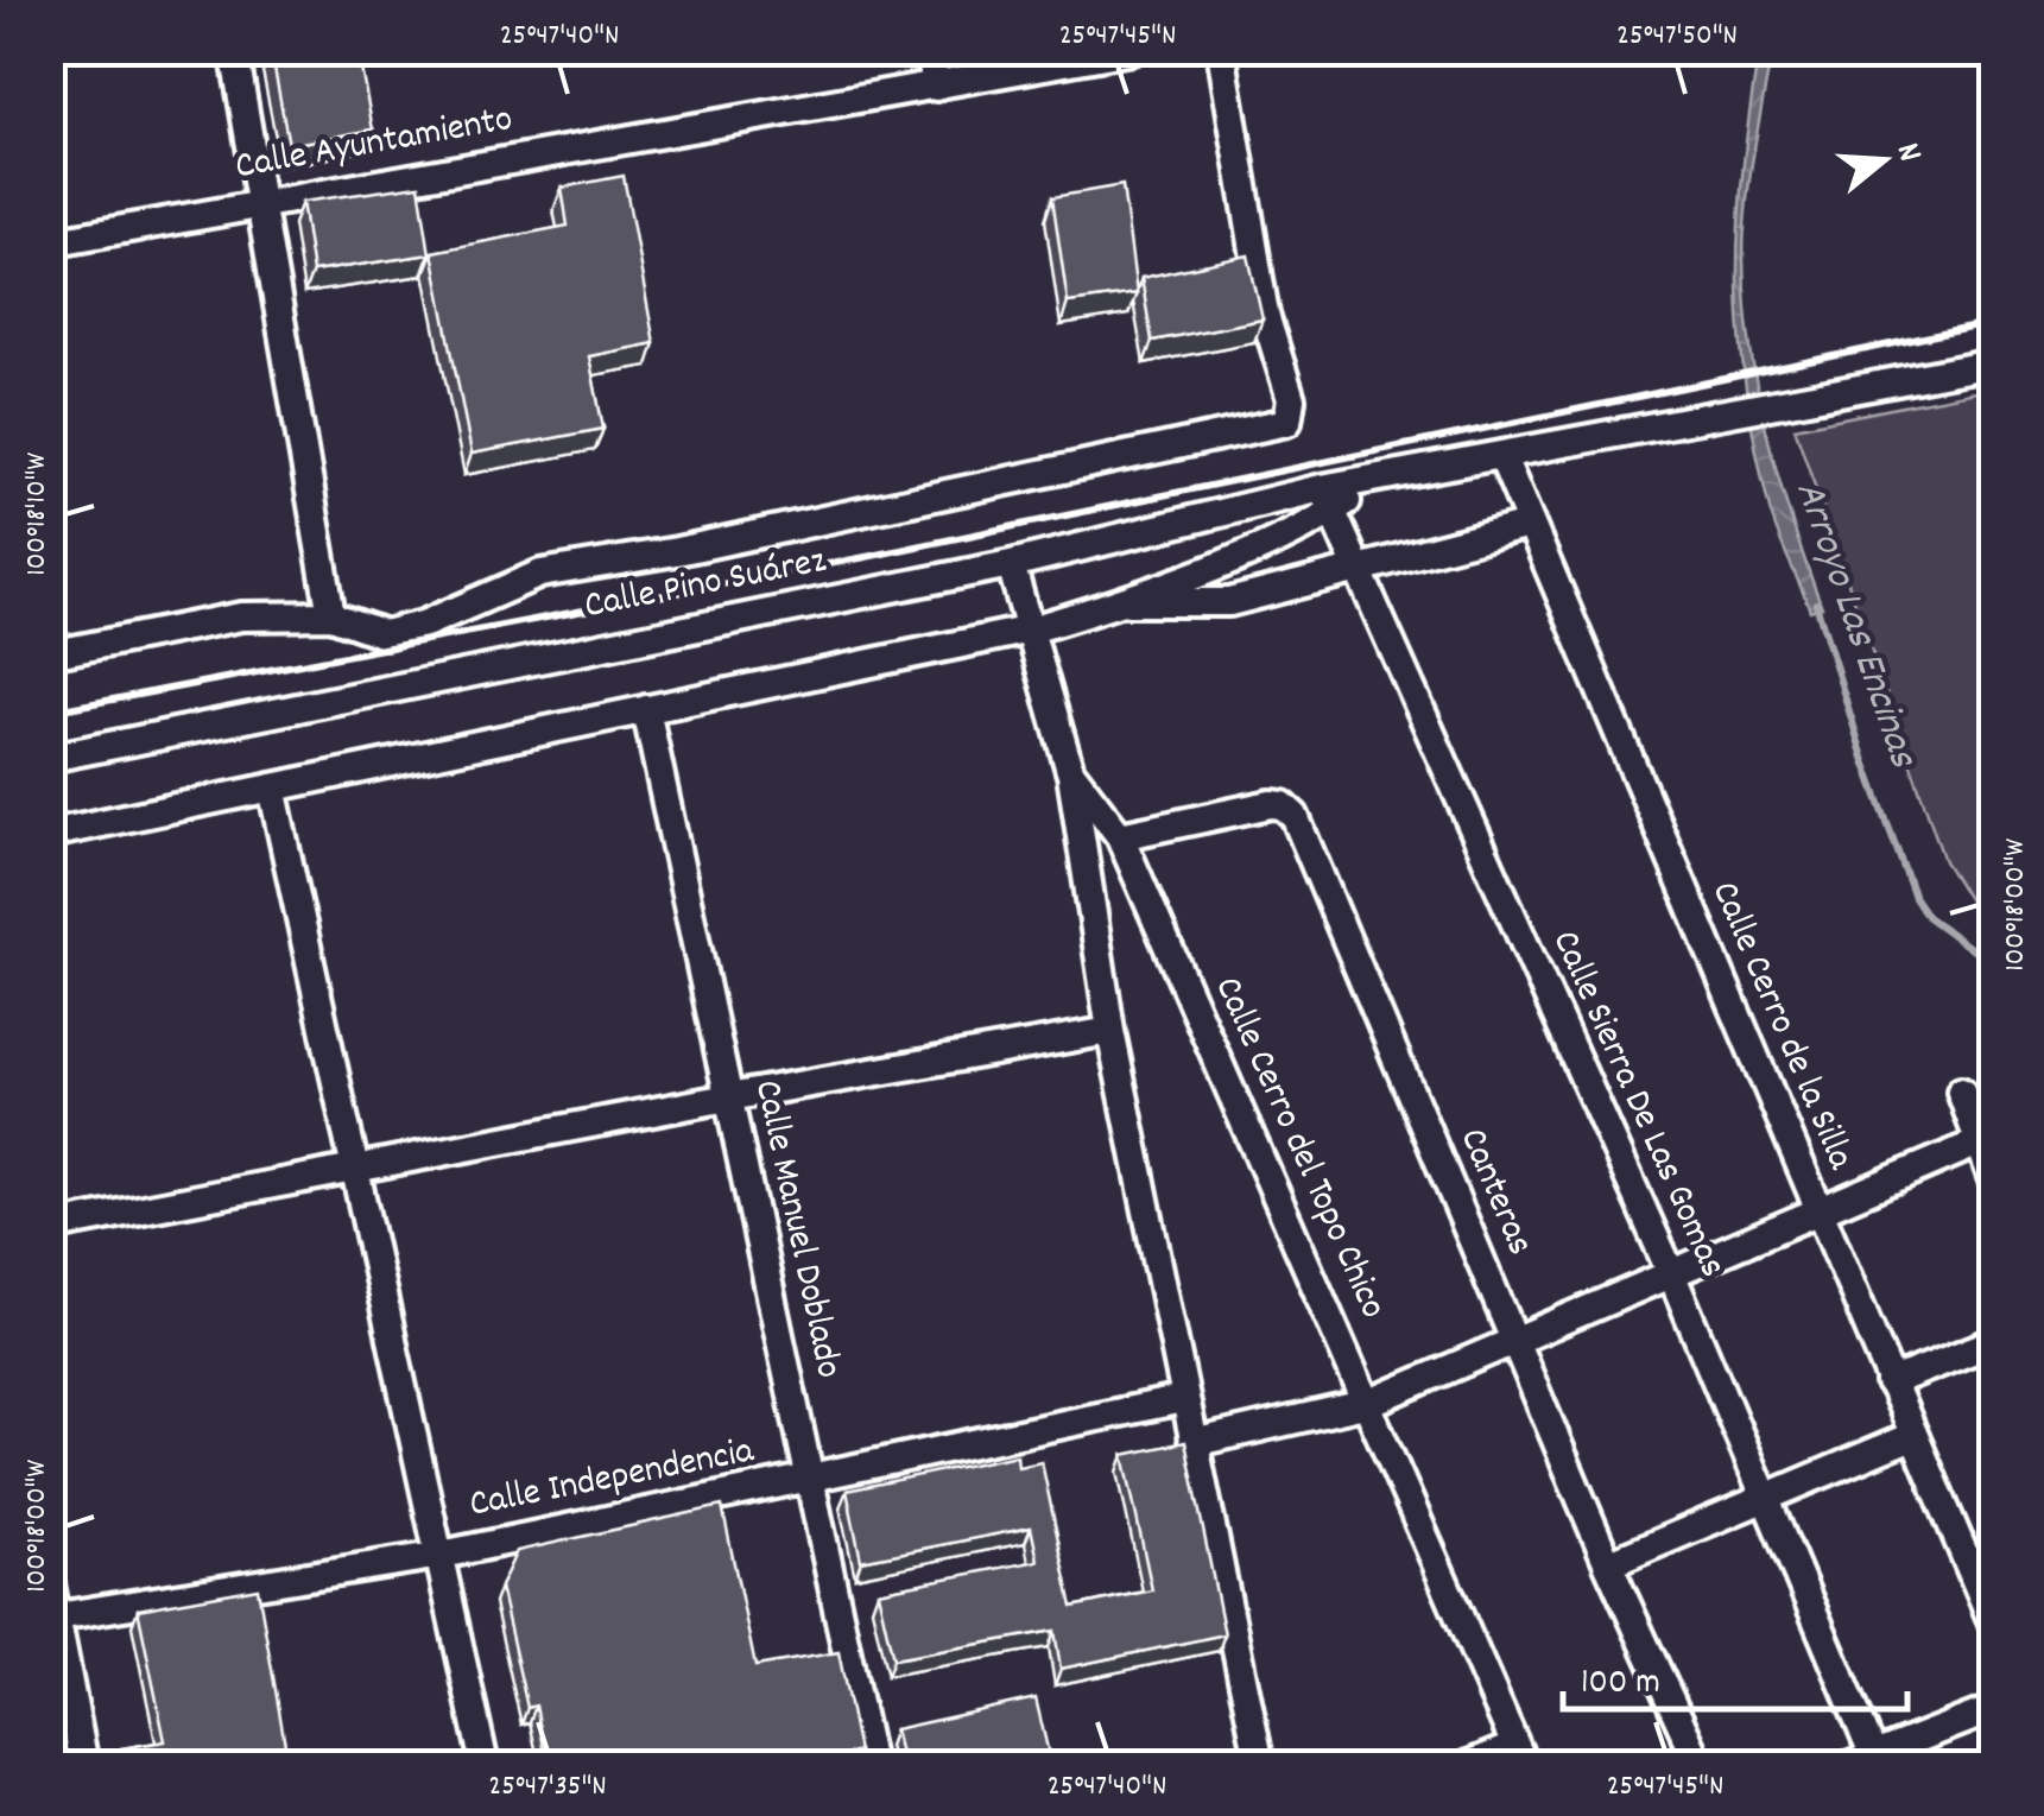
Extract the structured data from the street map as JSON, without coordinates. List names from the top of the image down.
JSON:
{
  "streets": {
    "street": [
      "Calle Ayuntamiento",
      "Calle Pino Suárez",
      "Calle Cerro de la Silla",
      "Calle Sierra De Las Gomas",
      "Calle Cerro del Topo Chico",
      "Canteras",
      "Calle Manuel Doblado",
      "Calle Independencia"
    ]
  },
  "crossings": [
    ["Calle Pino Suárez", "Calle Cerro de la Silla"],
    ["Calle Pino Suárez", "Calle Sierra De Las Gomas"],
    ["Calle Pino Suárez", "Calle Cerro del Topo Chico"],
    ["Calle Pino Suárez", "Calle Manuel Doblado"],
    ["Calle Cerro del Topo Chico", "Canteras"],
    ["Calle Manuel Doblado", "Calle Independencia"]
  ],
  "water": ["Arroyo Las Encinas"],
  "scale_bar": "100 m",
  "north": "right",
  "coordinates": [
    "25°47'40\"N",
    "25°47'45\"N",
    "25°47'50\"N",
    "100°18'10\"W",
    "100°18'00\"W",
    "25°47'35\"N"
  ]
}
